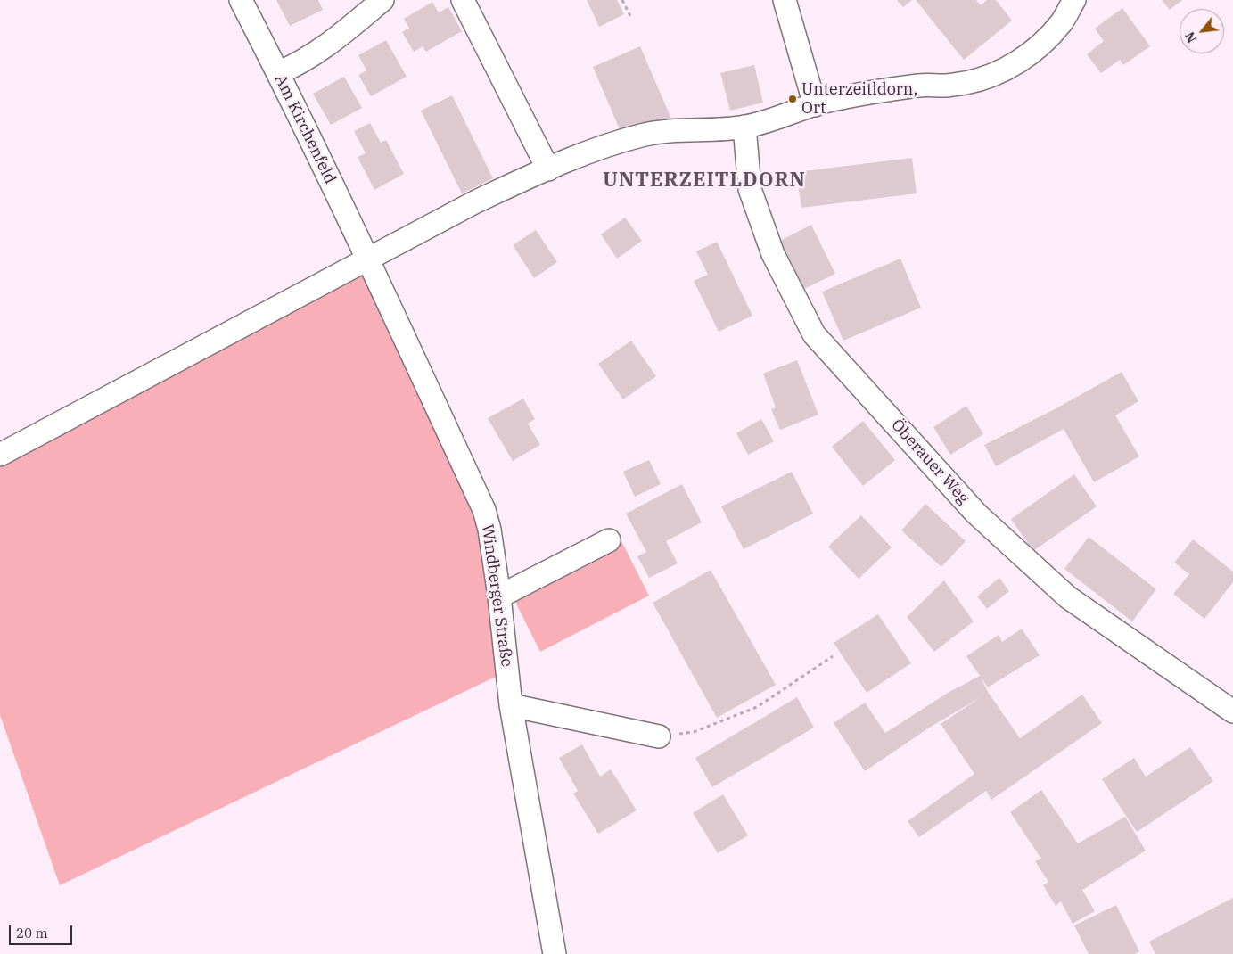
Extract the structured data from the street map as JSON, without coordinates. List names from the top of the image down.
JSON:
{
  "streets": {
    "street": ["Am Kirchenfeld", "Öberauer Weg", "Windberger Straße"]
  },
  "crossings": [
    ["Am Kirchenfeld", "Windberger Straße"]
  ],
  "districts": ["UNTERZEITLDORN"],
  "places": ["Unterzeitldorn, Ort"],
  "scale_bar": "20 m",
  "north": "bottom left"
}
